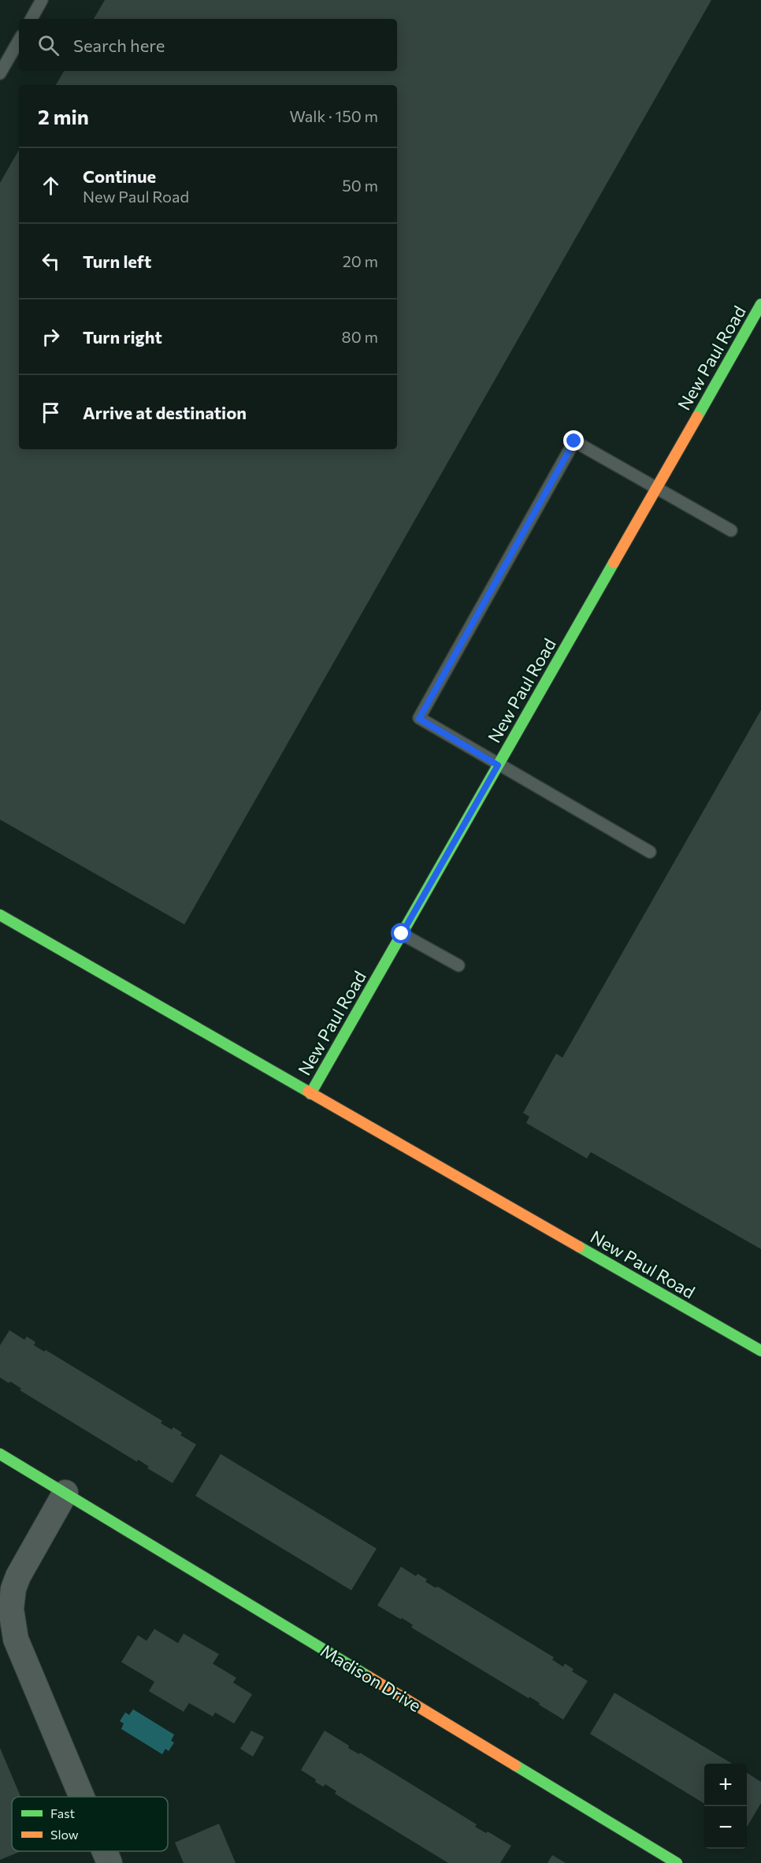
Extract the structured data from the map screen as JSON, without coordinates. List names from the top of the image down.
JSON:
{
  "streets": {
    "street": ["New Paul Road", "Madison Drive"]
  },
  "legend": ["Fast", "Slow"],
  "page": {
    "search": "Search here",
    "heading": ["2 min", "Walk · 150 m"],
    "list": [
      ["Continue", "New Paul Road", "50 m"],
      ["Turn left", "20 m"],
      ["Turn right", "80 m"],
      "Arrive at destination"
    ],
    "map_buttons": ["+", "−"]
  }
}
